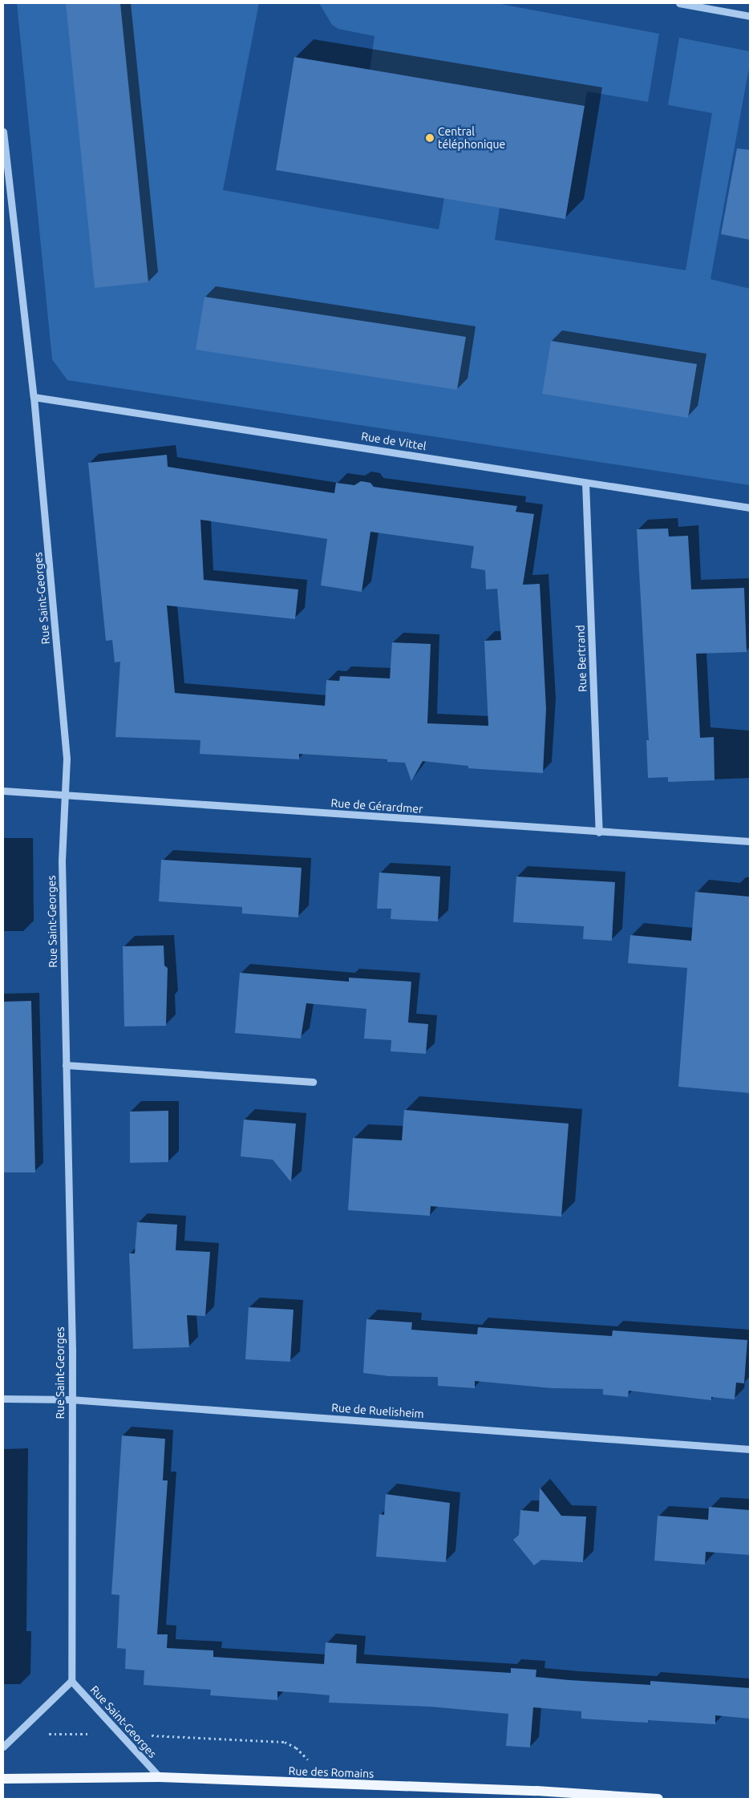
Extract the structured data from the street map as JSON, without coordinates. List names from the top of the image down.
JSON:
{
  "streets": {
    "main road": ["Rue des Romains"],
    "street": [
      "Rue de Vittel",
      "Rue Saint-Georges",
      "Rue Bertrand",
      "Rue de Gérardmer",
      "Rue de Ruelisheim"
    ]
  },
  "crossings": [
    ["Rue de Vittel", "Rue Saint-Georges"],
    ["Rue de Vittel", "Rue Bertrand"],
    ["Rue Saint-Georges", "Rue de Gérardmer"],
    ["Rue Saint-Georges", "Rue de Ruelisheim"],
    ["Rue Saint-Georges", "Rue des Romains"],
    ["Rue Bertrand", "Rue de Gérardmer"]
  ],
  "places": ["Central téléphonique"]
}
